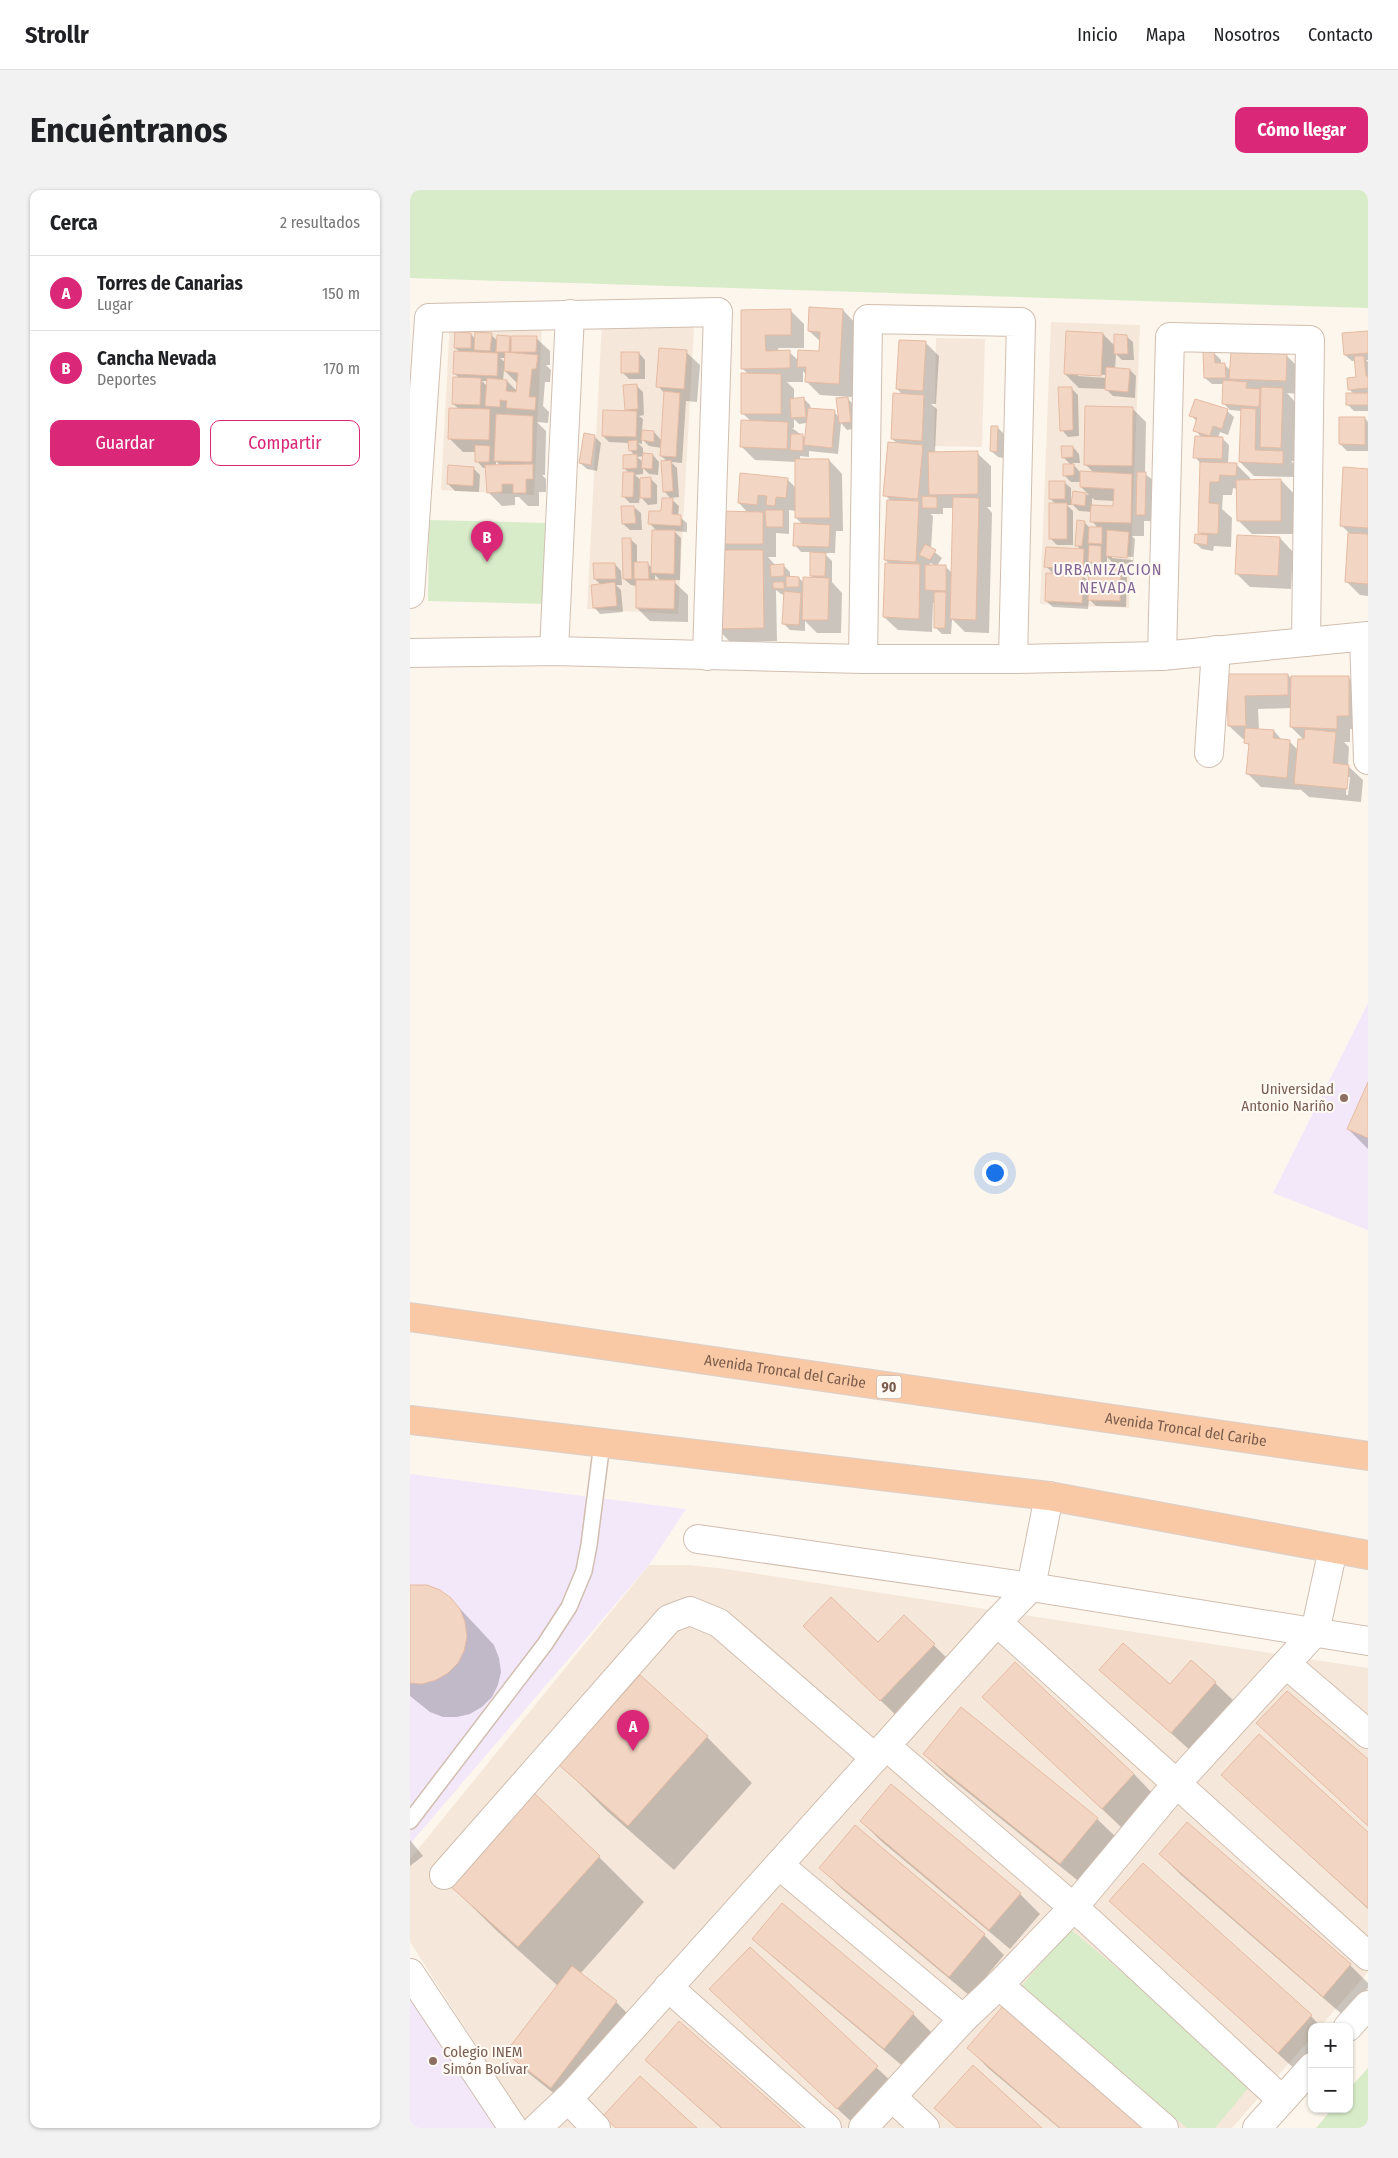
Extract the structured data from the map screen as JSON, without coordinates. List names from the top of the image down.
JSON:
{
  "streets": {
    "highway": ["Avenida Troncal del Caribe", "90"]
  },
  "districts": ["URBANIZACION NEVADA"],
  "places": ["Universidad Antonio Nariño", "Colegio INEM Simón Bolívar"],
  "page": {
    "header": "Strollr",
    "nav": [
      "Inicio",
      "Mapa",
      "Nosotros",
      "Contacto"
    ],
    "buttons": [
      "Cómo llegar",
      ["Guardar", "Compartir"]
    ],
    "title": "Encuéntranos",
    "heading": ["Cerca", "2 resultados"],
    "list": [
      {
        "mark": "A",
        "name": "Torres de Canarias",
        "note": "Lugar",
        "value": "150 m"
      },
      {
        "mark": "B",
        "name": "Cancha Nevada",
        "note": "Deportes",
        "value": "170 m"
      }
    ],
    "pins": ["B", "A"],
    "map_buttons": ["+", "−"]
  }
}
